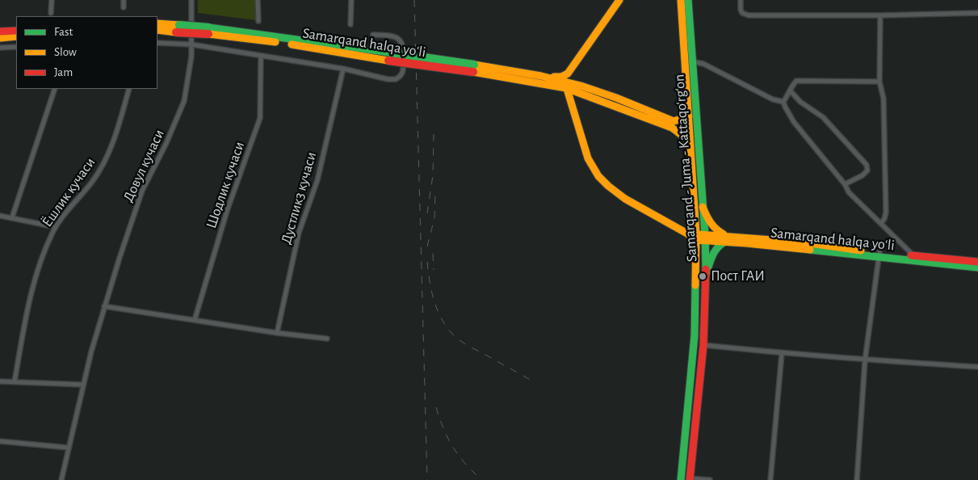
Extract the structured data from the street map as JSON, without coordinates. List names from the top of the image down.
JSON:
{
  "streets": {
    "main road": ["Samarqand halqa yoʻli", "Samarqand - Juma - Kattaqo‘rg‘on"],
    "street": [
      "Довул кучаси",
      "Шодлик кучаси",
      "Ёшлик кучаси",
      "Дустлик3 кучаси"
    ]
  },
  "crossings": [
    ["Samarqand halqa yoʻli", "Samarqand - Juma - Kattaqo‘rg‘on"]
  ],
  "places": ["Пост ГАИ"],
  "legend": ["Fast", "Slow", "Jam"]
}
